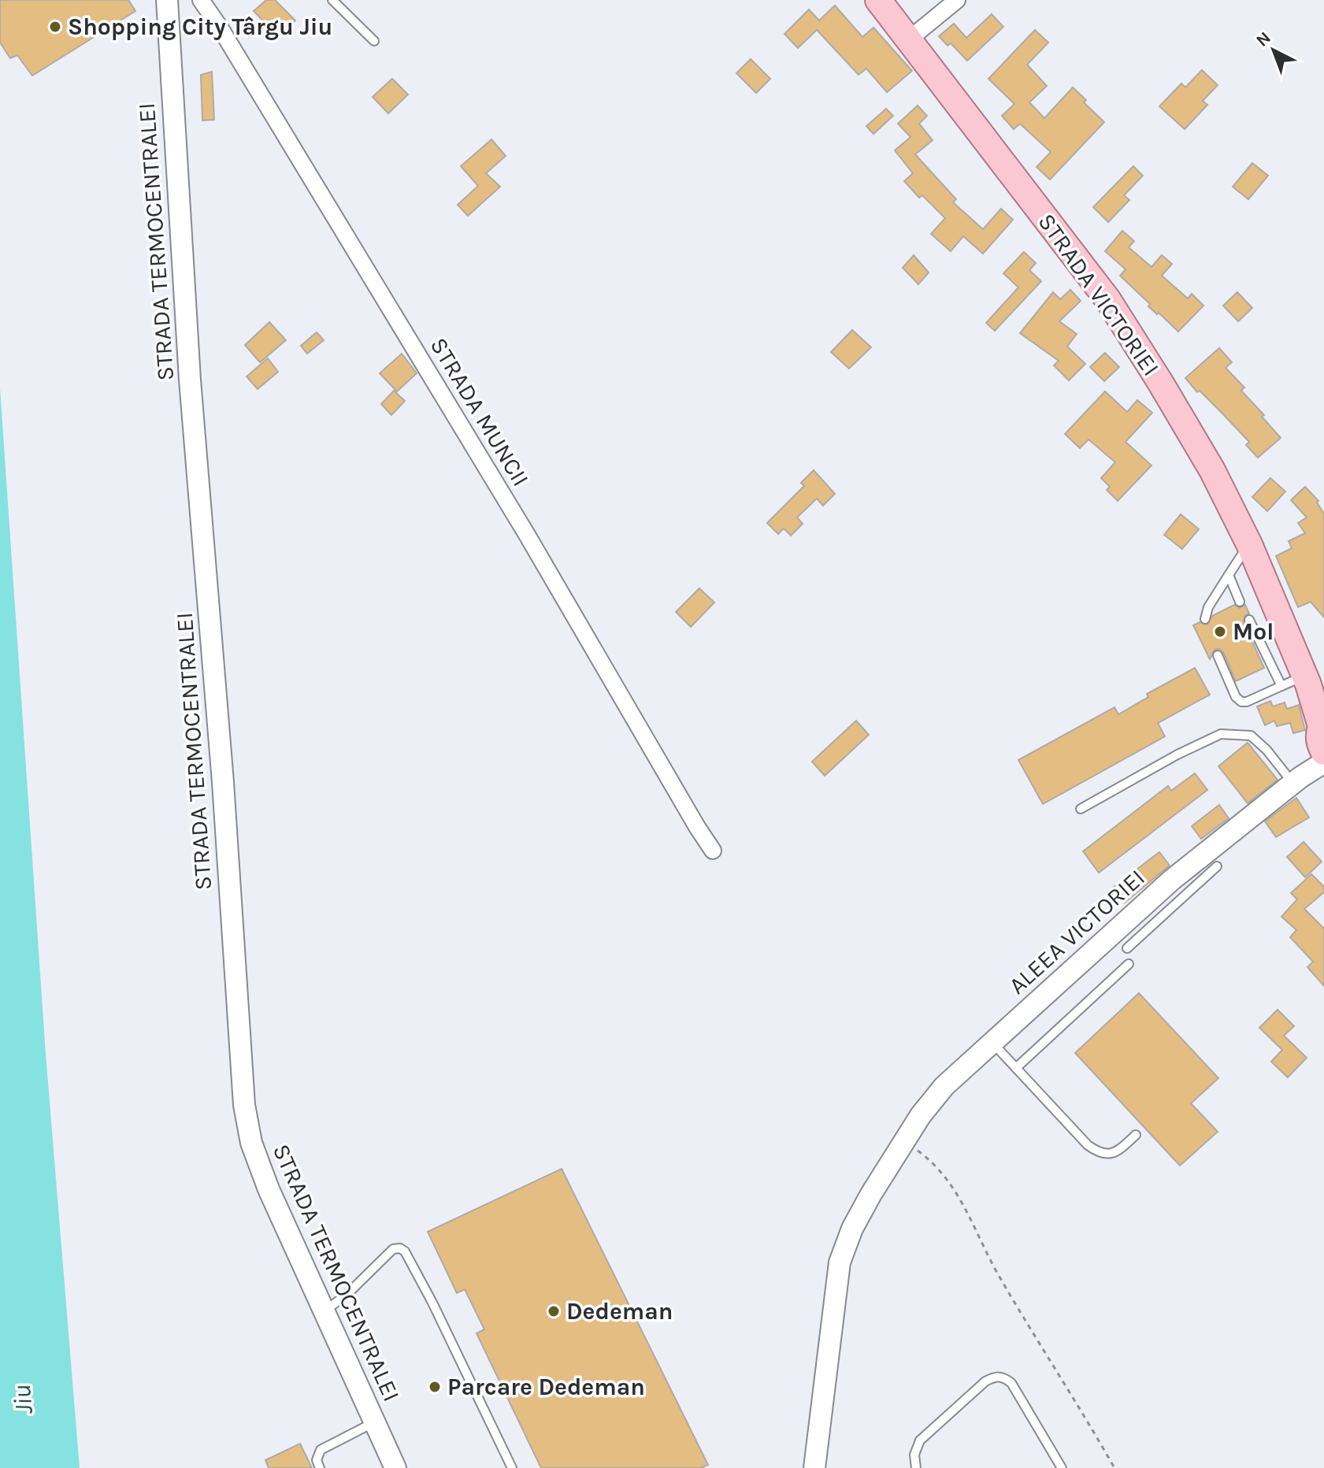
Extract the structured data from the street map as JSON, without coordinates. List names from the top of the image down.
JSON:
{
  "streets": {
    "main road": ["STRADA VICTORIEI"],
    "street": ["STRADA TERMOCENTRALEI", "STRADA MUNCII", "ALEEA VICTORIEI"]
  },
  "crossings": [
    ["STRADA VICTORIEI", "ALEEA VICTORIEI"]
  ],
  "water": ["Jiu"],
  "places": [
    "Shopping City Târgu Jiu",
    "Mol",
    "Dedeman",
    "Parcare Dedeman"
  ],
  "north": "top left"
}
